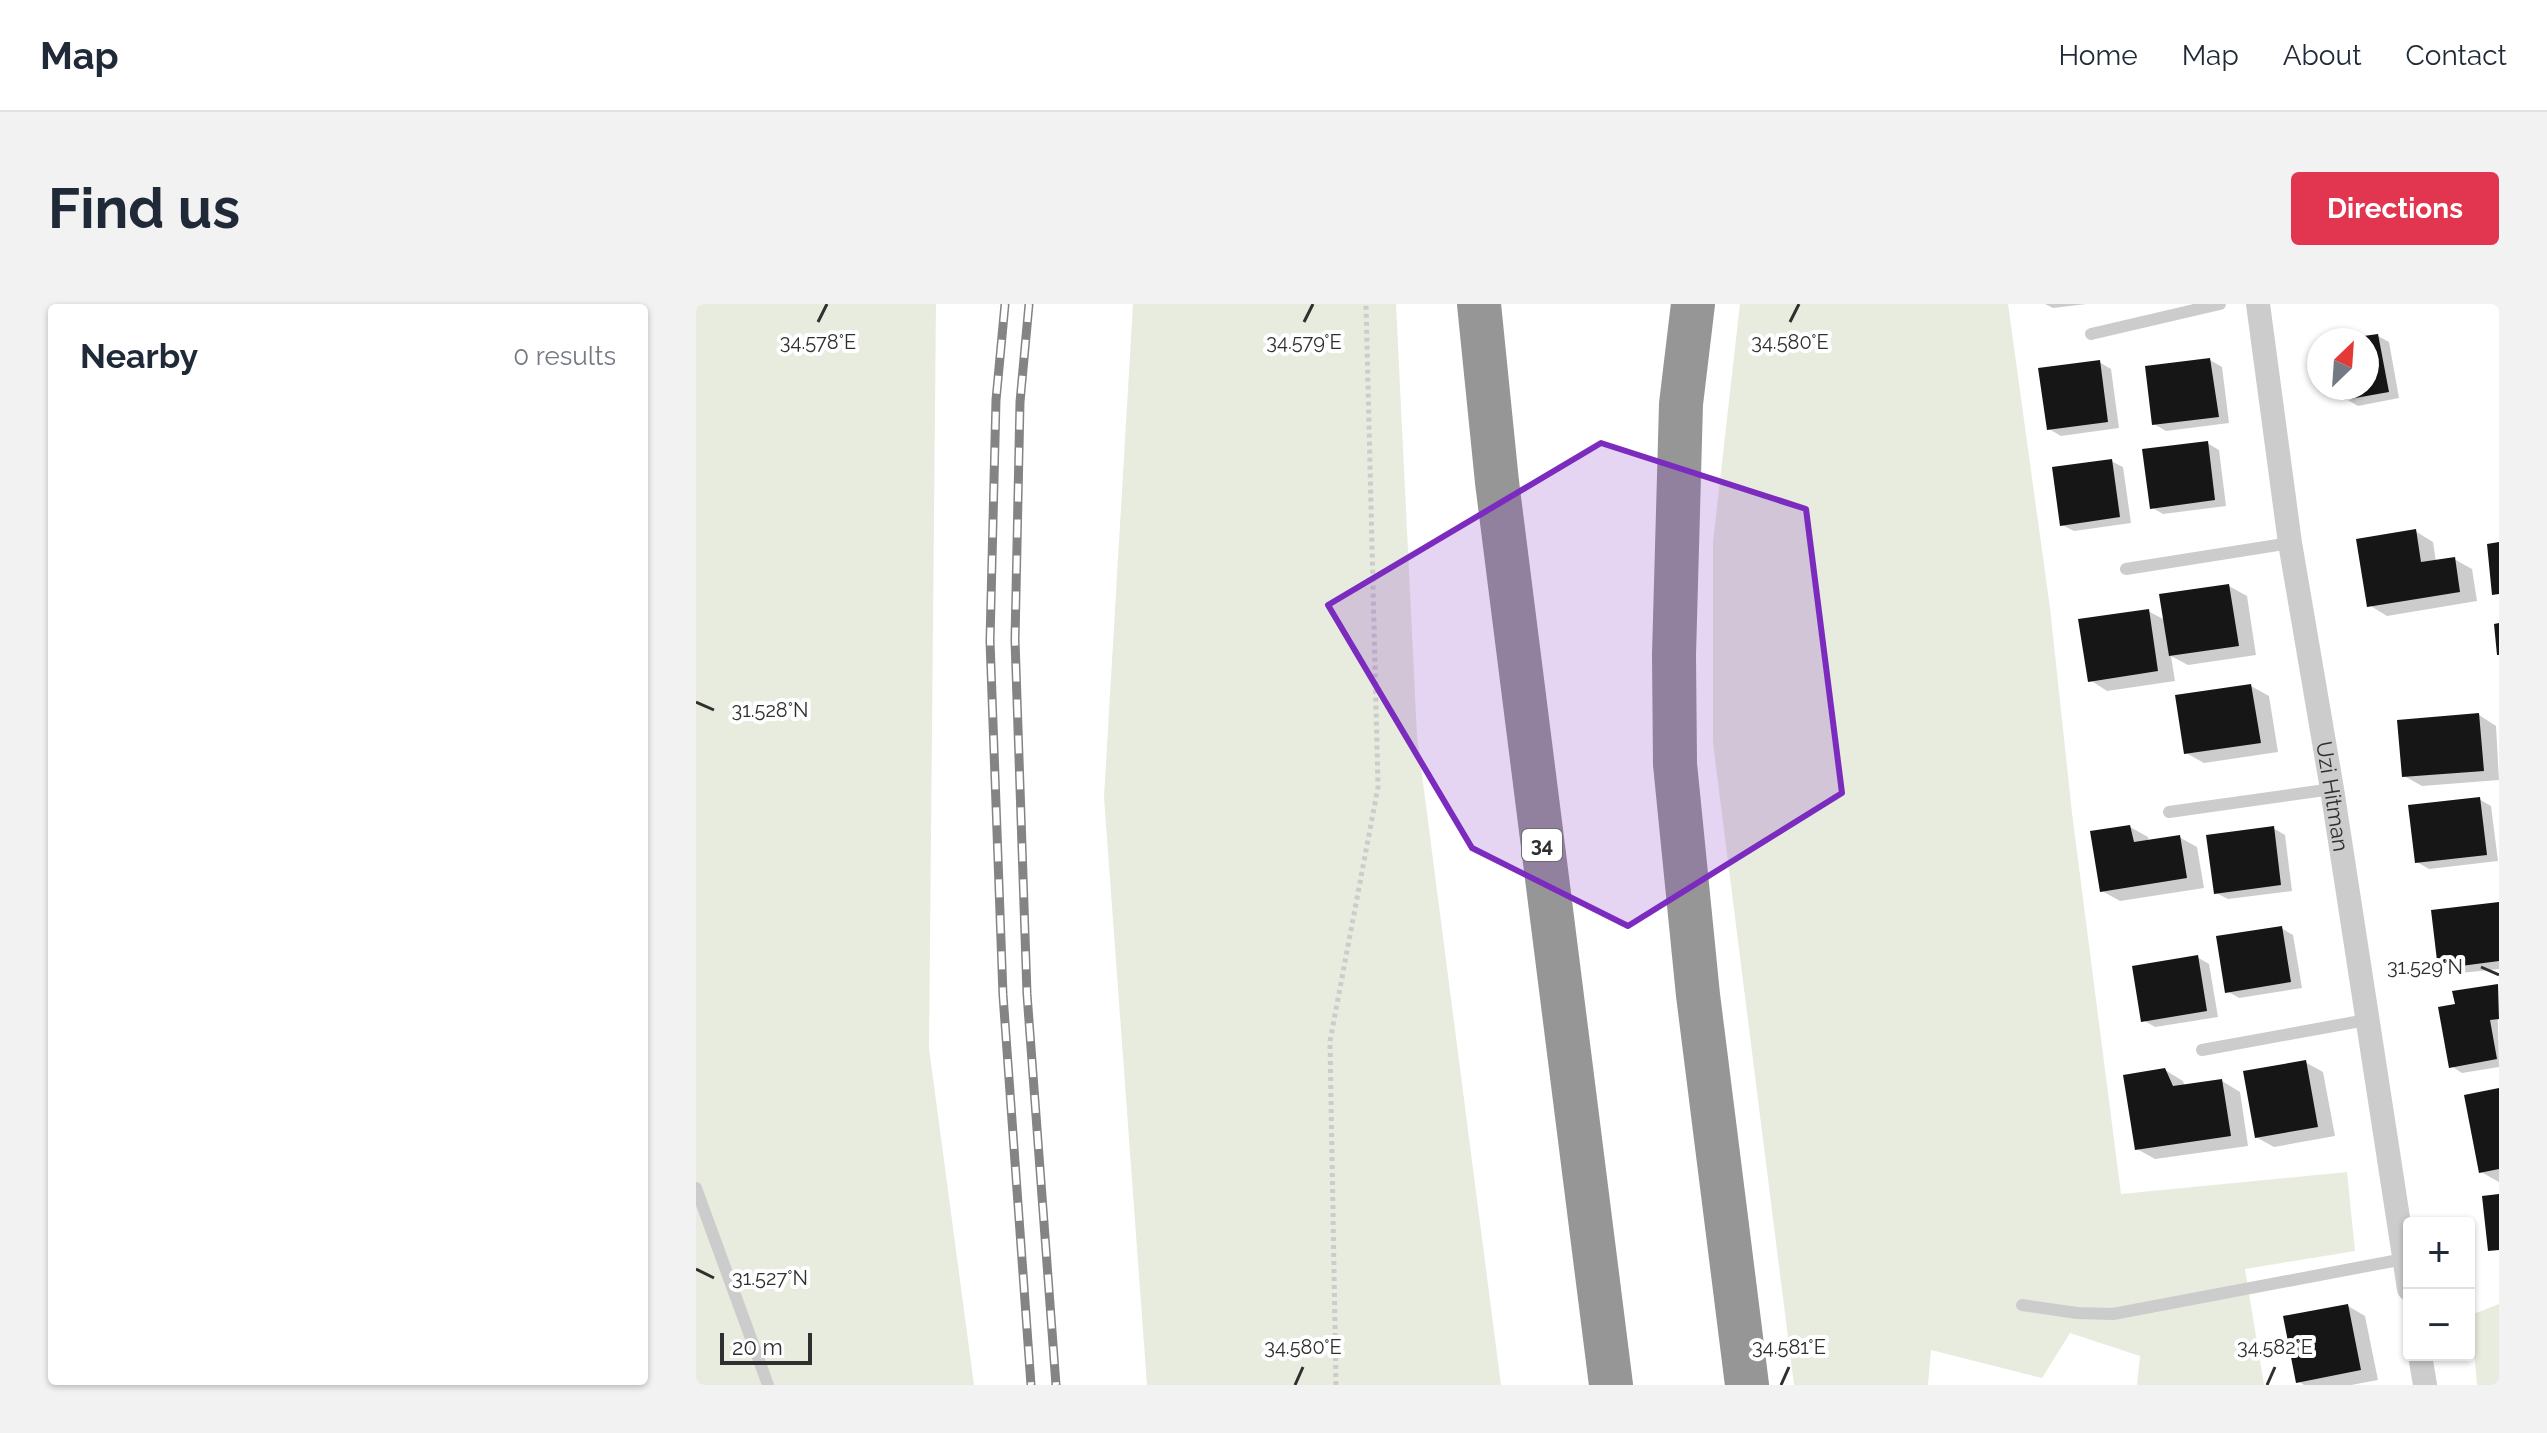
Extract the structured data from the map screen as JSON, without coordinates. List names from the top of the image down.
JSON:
{
  "streets": {
    "highway": ["34"],
    "street": ["Uzi Hitman"]
  },
  "scale_bar": "20 m",
  "north": "top right",
  "page": {
    "header": "Map",
    "nav": [
      "Home",
      "Map",
      "About",
      "Contact"
    ],
    "buttons": "Directions",
    "title": "Find us",
    "heading": ["Nearby", "0 results"],
    "map_buttons": ["+", "−"],
    "scale": "20 m"
  },
  "coordinates": [
    "34.578°E",
    "34.579°E",
    "34.580°E",
    "31.528°N",
    "31.529°N",
    "31.527°N",
    "34.581°E",
    "34.582°E"
  ]
}
